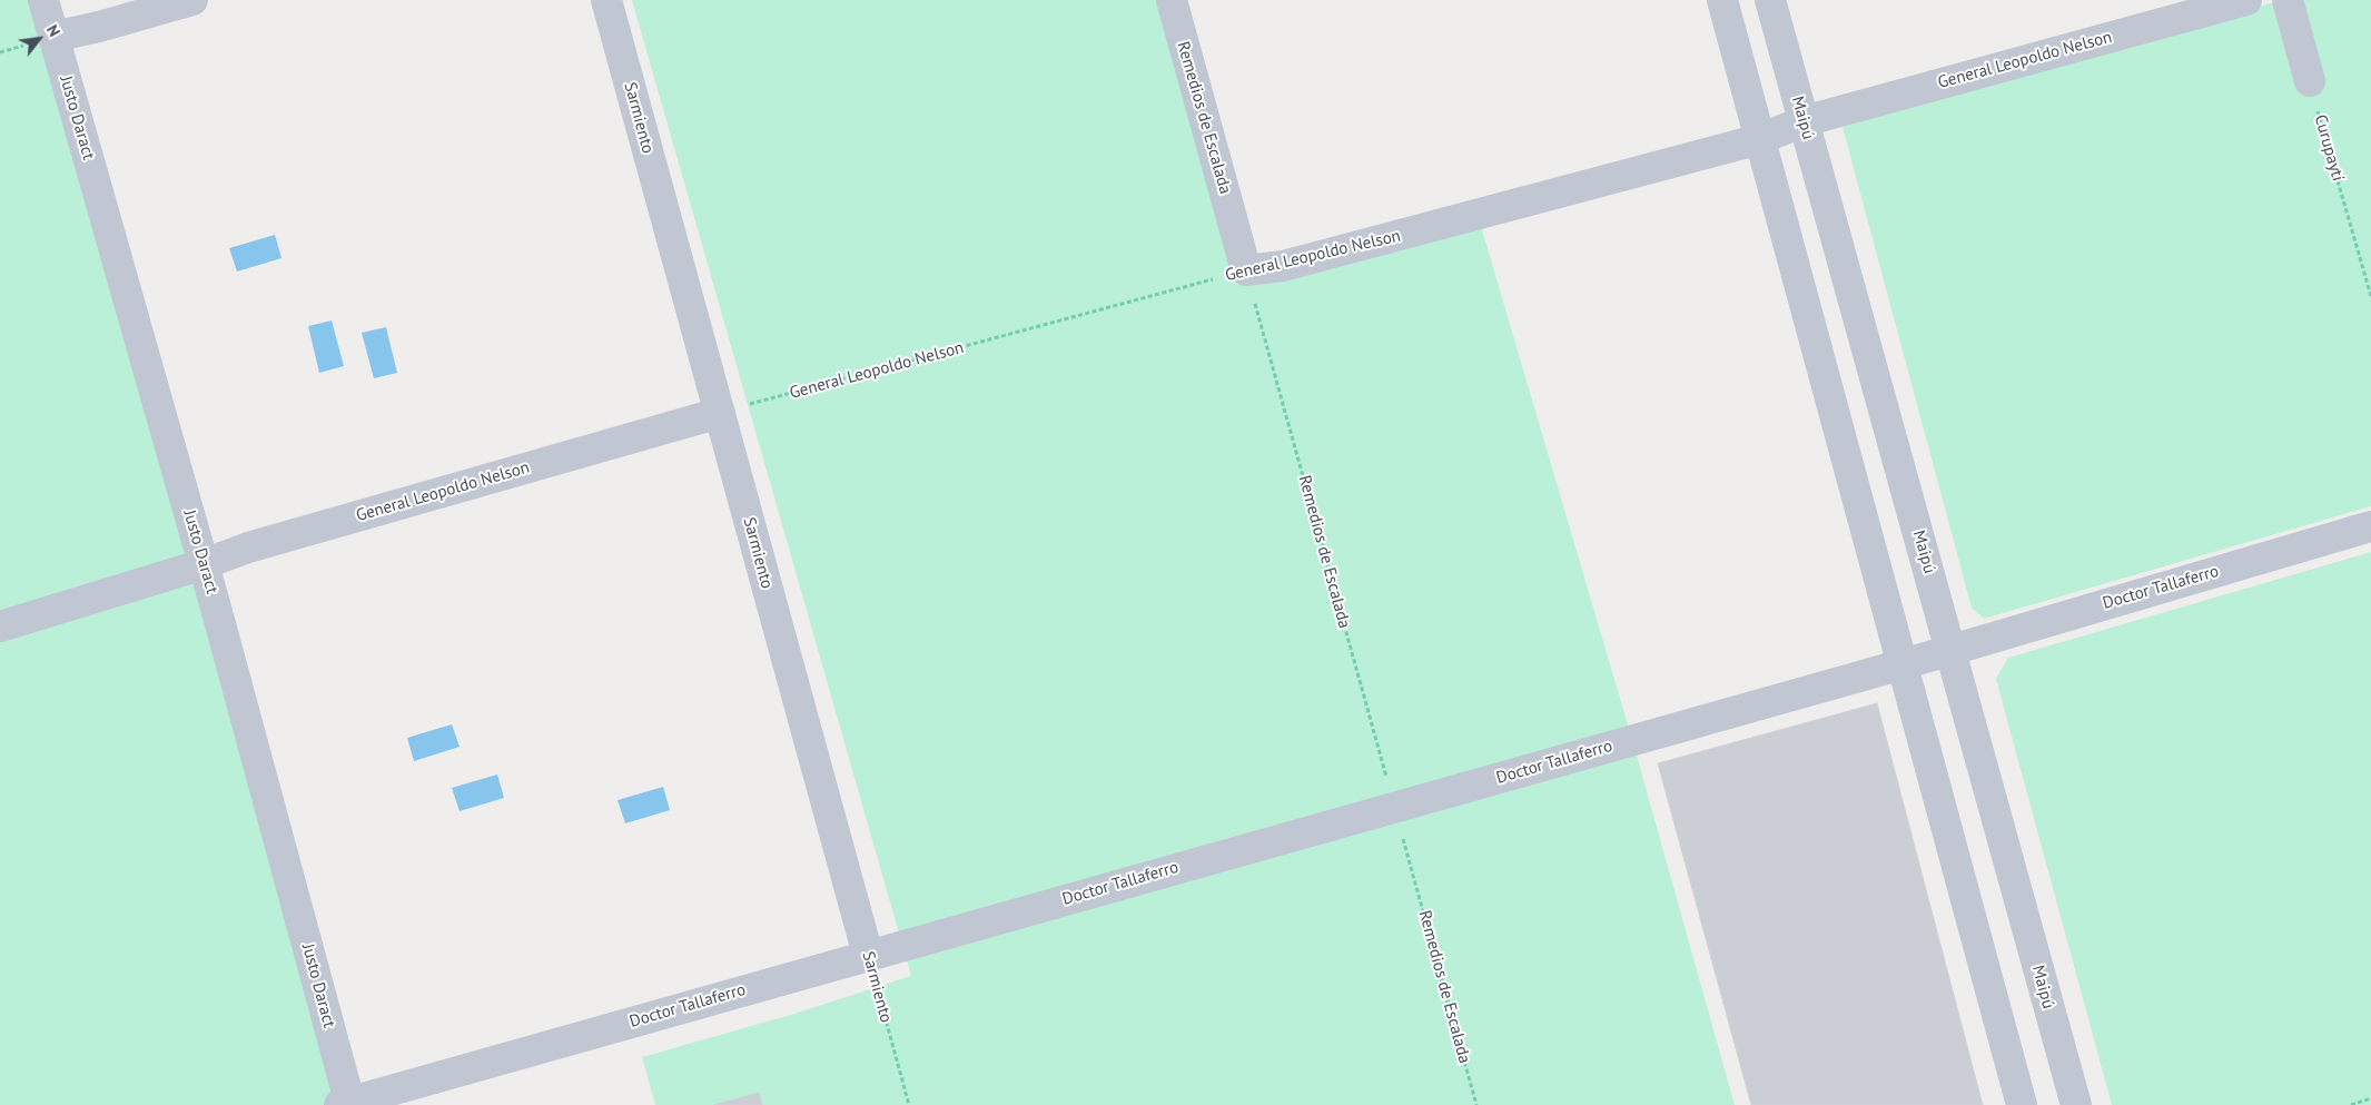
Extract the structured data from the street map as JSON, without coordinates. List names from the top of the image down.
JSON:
{
  "streets": {
    "street": [
      "General Leopoldo Nelson",
      "Justo Daract",
      "Sarmiento",
      "Remedios de Escalada",
      "Maipú",
      "Doctor Tallaferro"
    ],
    "path": ["Curupaytí"]
  },
  "crossings": [
    ["General Leopoldo Nelson", "Justo Daract"],
    ["General Leopoldo Nelson", "Sarmiento"],
    ["General Leopoldo Nelson", "Remedios de Escalada"],
    ["General Leopoldo Nelson", "Maipú"],
    ["Justo Daract", "Doctor Tallaferro"],
    ["Sarmiento", "Doctor Tallaferro"],
    ["Remedios de Escalada", "Doctor Tallaferro"],
    ["Maipú", "Doctor Tallaferro"]
  ],
  "north": "top right"
}
